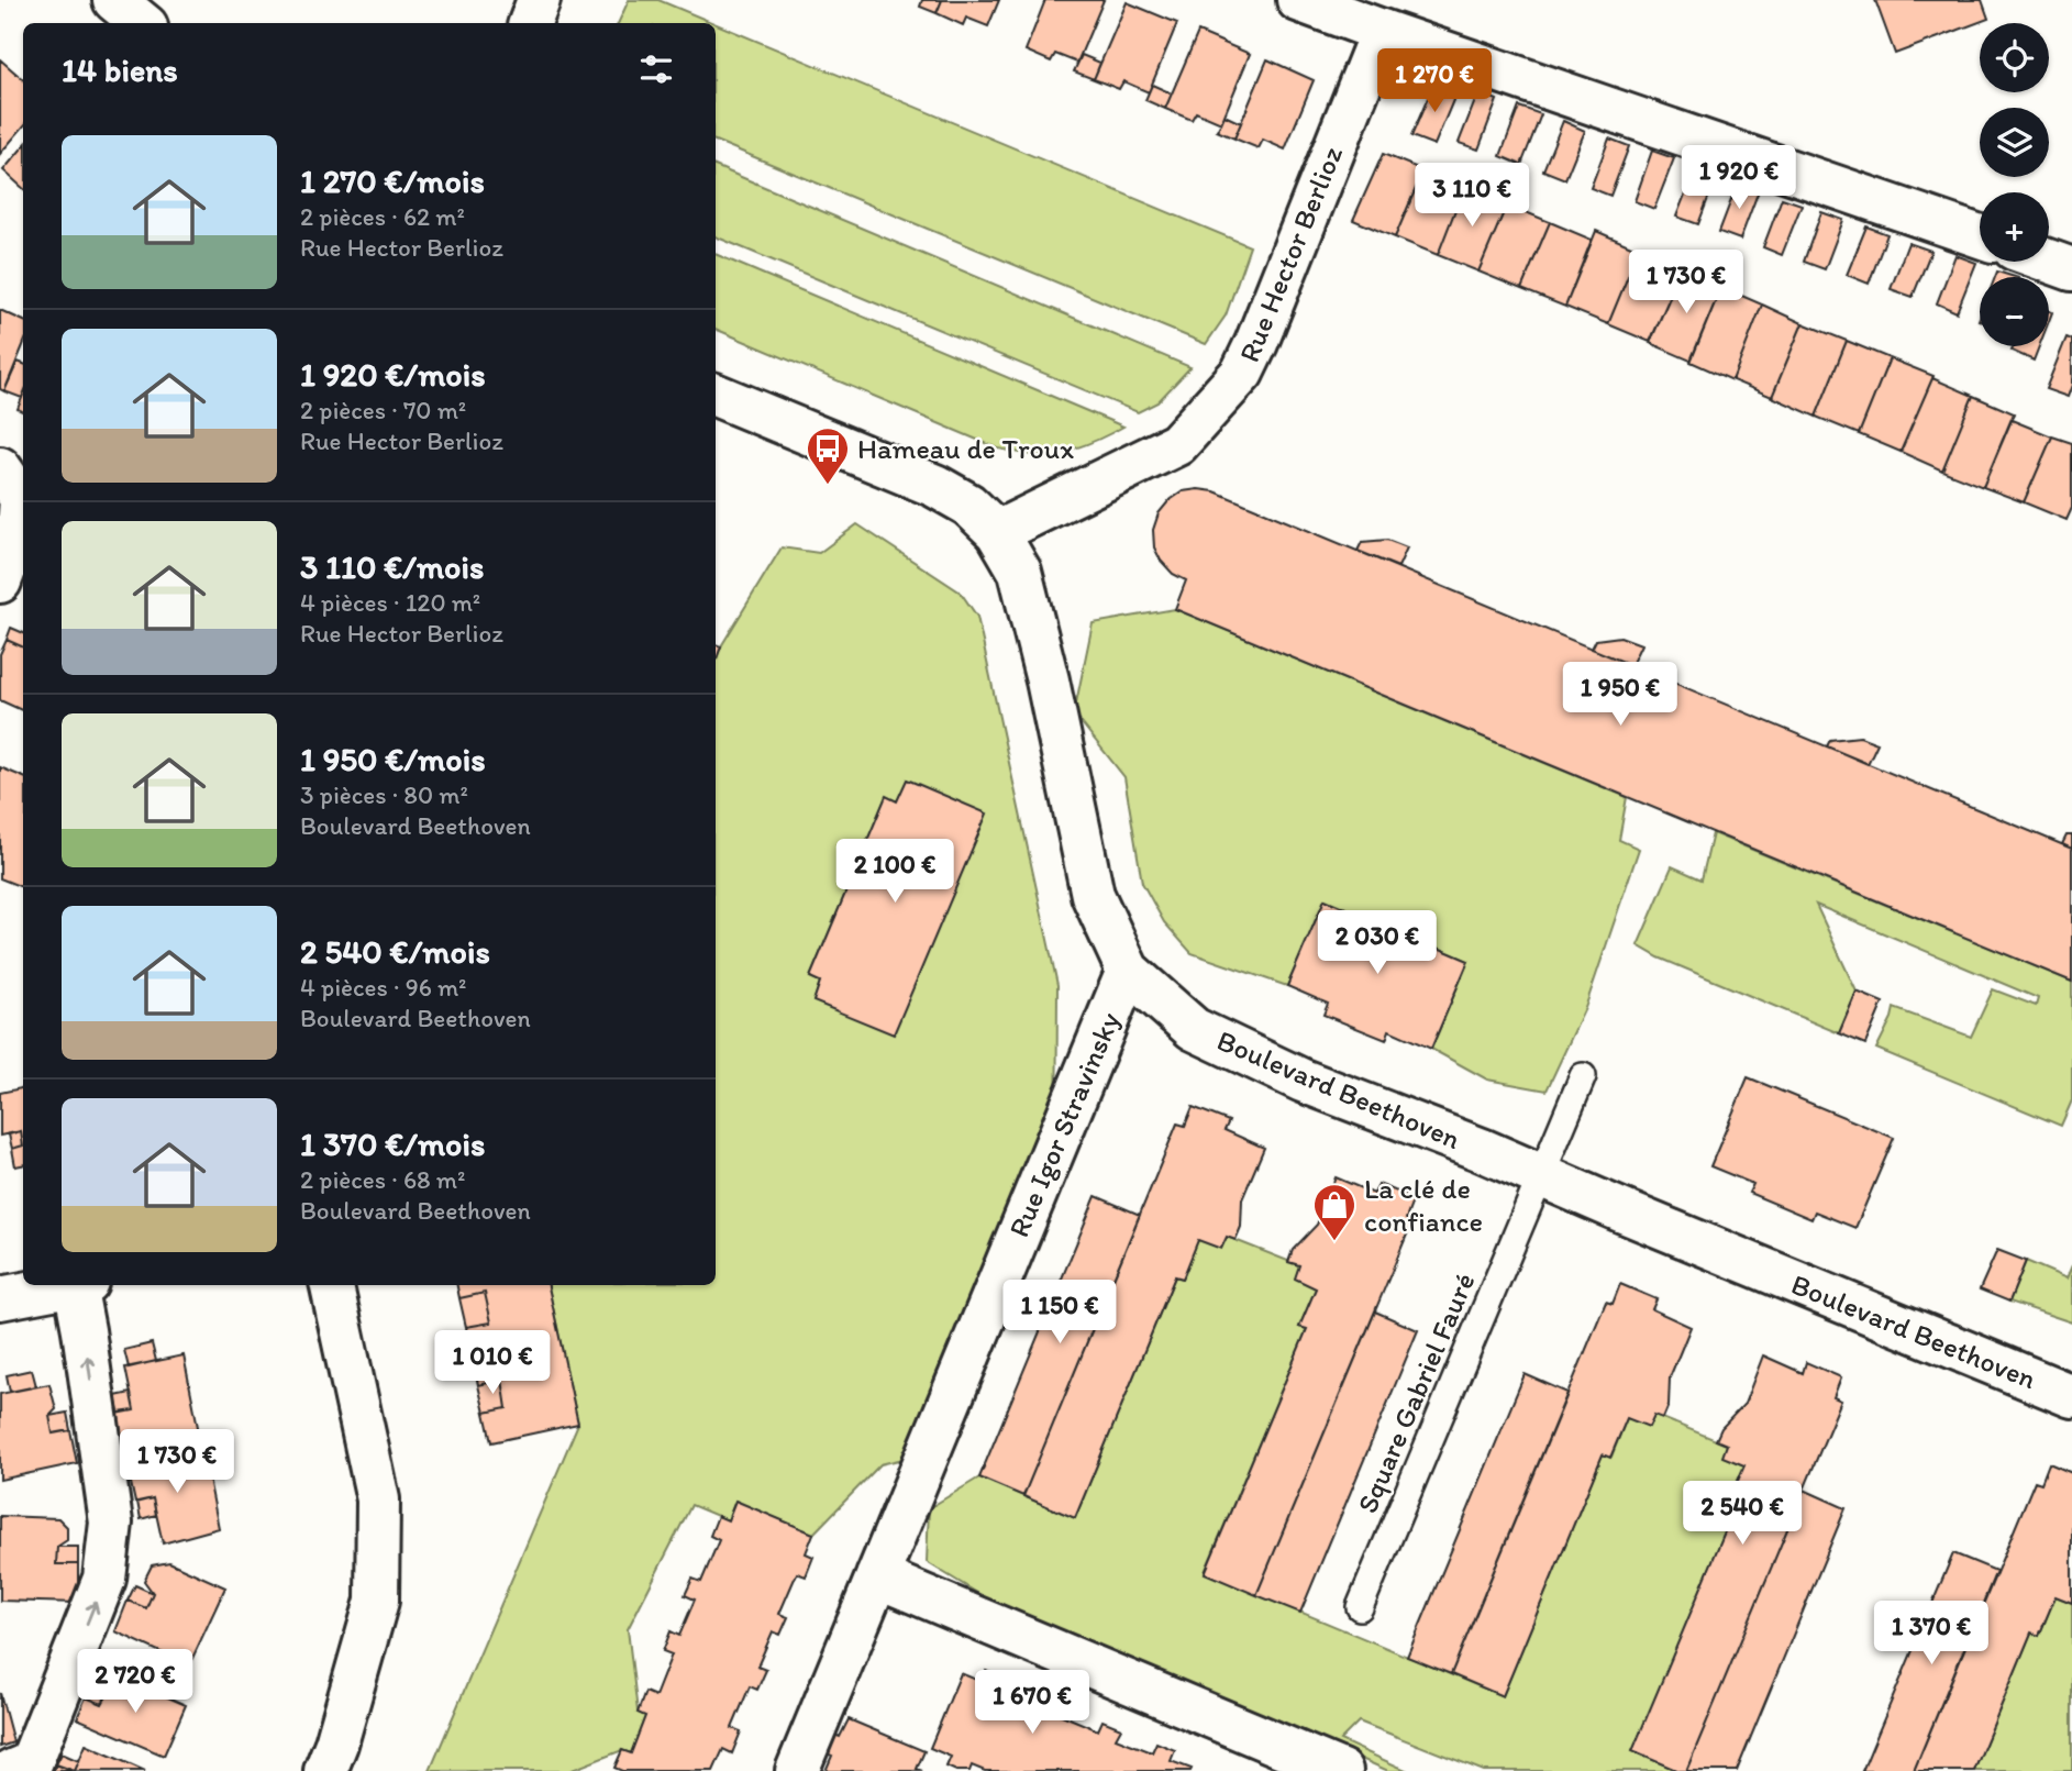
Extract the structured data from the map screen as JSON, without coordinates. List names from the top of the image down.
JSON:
{
  "streets": {
    "street": ["Rue Hector Berlioz", "Boulevard Beethoven", "Rue Igor Stravinsky"],
    "lane": ["Square Gabriel Fauré"]
  },
  "crossings": [
    ["Rue Hector Berlioz", "Boulevard Beethoven"],
    ["Boulevard Beethoven", "Rue Igor Stravinsky"],
    ["Boulevard Beethoven", "Square Gabriel Fauré"]
  ],
  "places": {
    "bus stop": ["Hameau de Troux"],
    "shop": ["La clé de confiance"]
  },
  "page": {
    "map_buttons": ["+", "−"],
    "heading": "14 biens",
    "price": [
      "1 270 €",
      "1 920 €",
      "3 110 €",
      "1 730 €",
      "1 950 €",
      "2 100 €",
      "2 030 €",
      "1 150 €",
      "1 010 €",
      "1 730 €",
      "2 540 €",
      "1 370 €",
      "2 720 €",
      "1 670 €"
    ],
    "list": [
      {
        "name": "1 270 €/mois",
        "note": "2 pièces · 62 m² · Rue Hector Berlioz"
      },
      {
        "name": "1 920 €/mois",
        "note": "2 pièces · 70 m² · Rue Hector Berlioz"
      },
      {
        "name": "3 110 €/mois",
        "note": "4 pièces · 120 m² · Rue Hector Berlioz"
      },
      {
        "name": "1 950 €/mois",
        "note": "3 pièces · 80 m² · Boulevard Beethoven"
      },
      {
        "name": "2 540 €/mois",
        "note": "4 pièces · 96 m² · Boulevard Beethoven"
      },
      {
        "name": "1 370 €/mois",
        "note": "2 pièces · 68 m² · Boulevard Beethoven"
      }
    ]
  }
}
